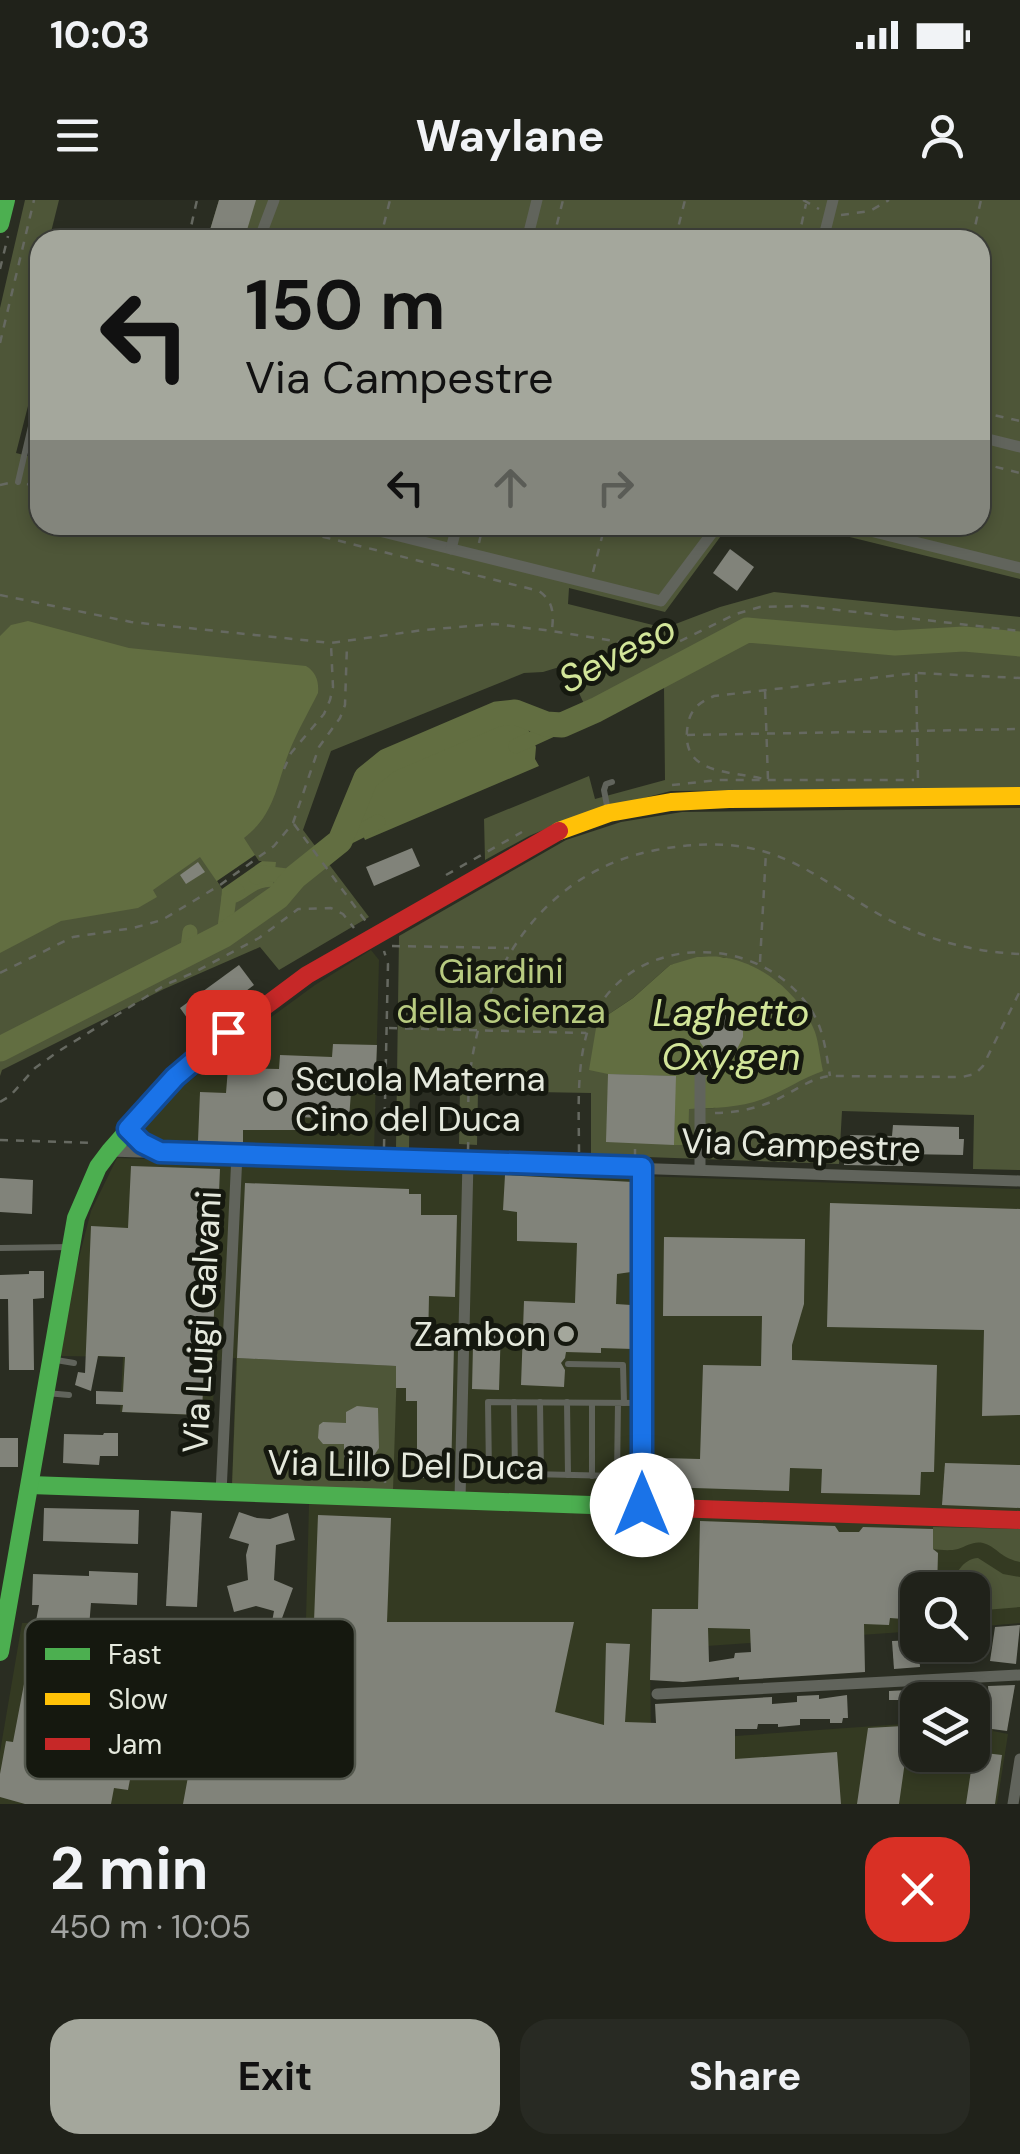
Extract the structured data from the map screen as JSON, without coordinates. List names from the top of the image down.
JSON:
{
  "streets": {
    "street": ["Via Campestre", "Via Luigi Galvani", "Via Lillo Del Duca"]
  },
  "crossings": [
    ["Via Campestre", "Via Luigi Galvani"],
    ["Via Luigi Galvani", "Via Lillo Del Duca"]
  ],
  "water": ["Seveso", "Laghetto Oxy.gen"],
  "parks": ["Giardini della Scienza"],
  "places": ["Scuola Materna Cino del Duca", "Zambon"],
  "legend": ["Fast", "Slow", "Jam"],
  "page": {
    "status": "10:03",
    "header": "Waylane",
    "turn": ["150 m", "Via Campestre"],
    "heading": ["2 min", "450 m · 10:05"],
    "buttons": ["Exit", "Share"]
  }
}
